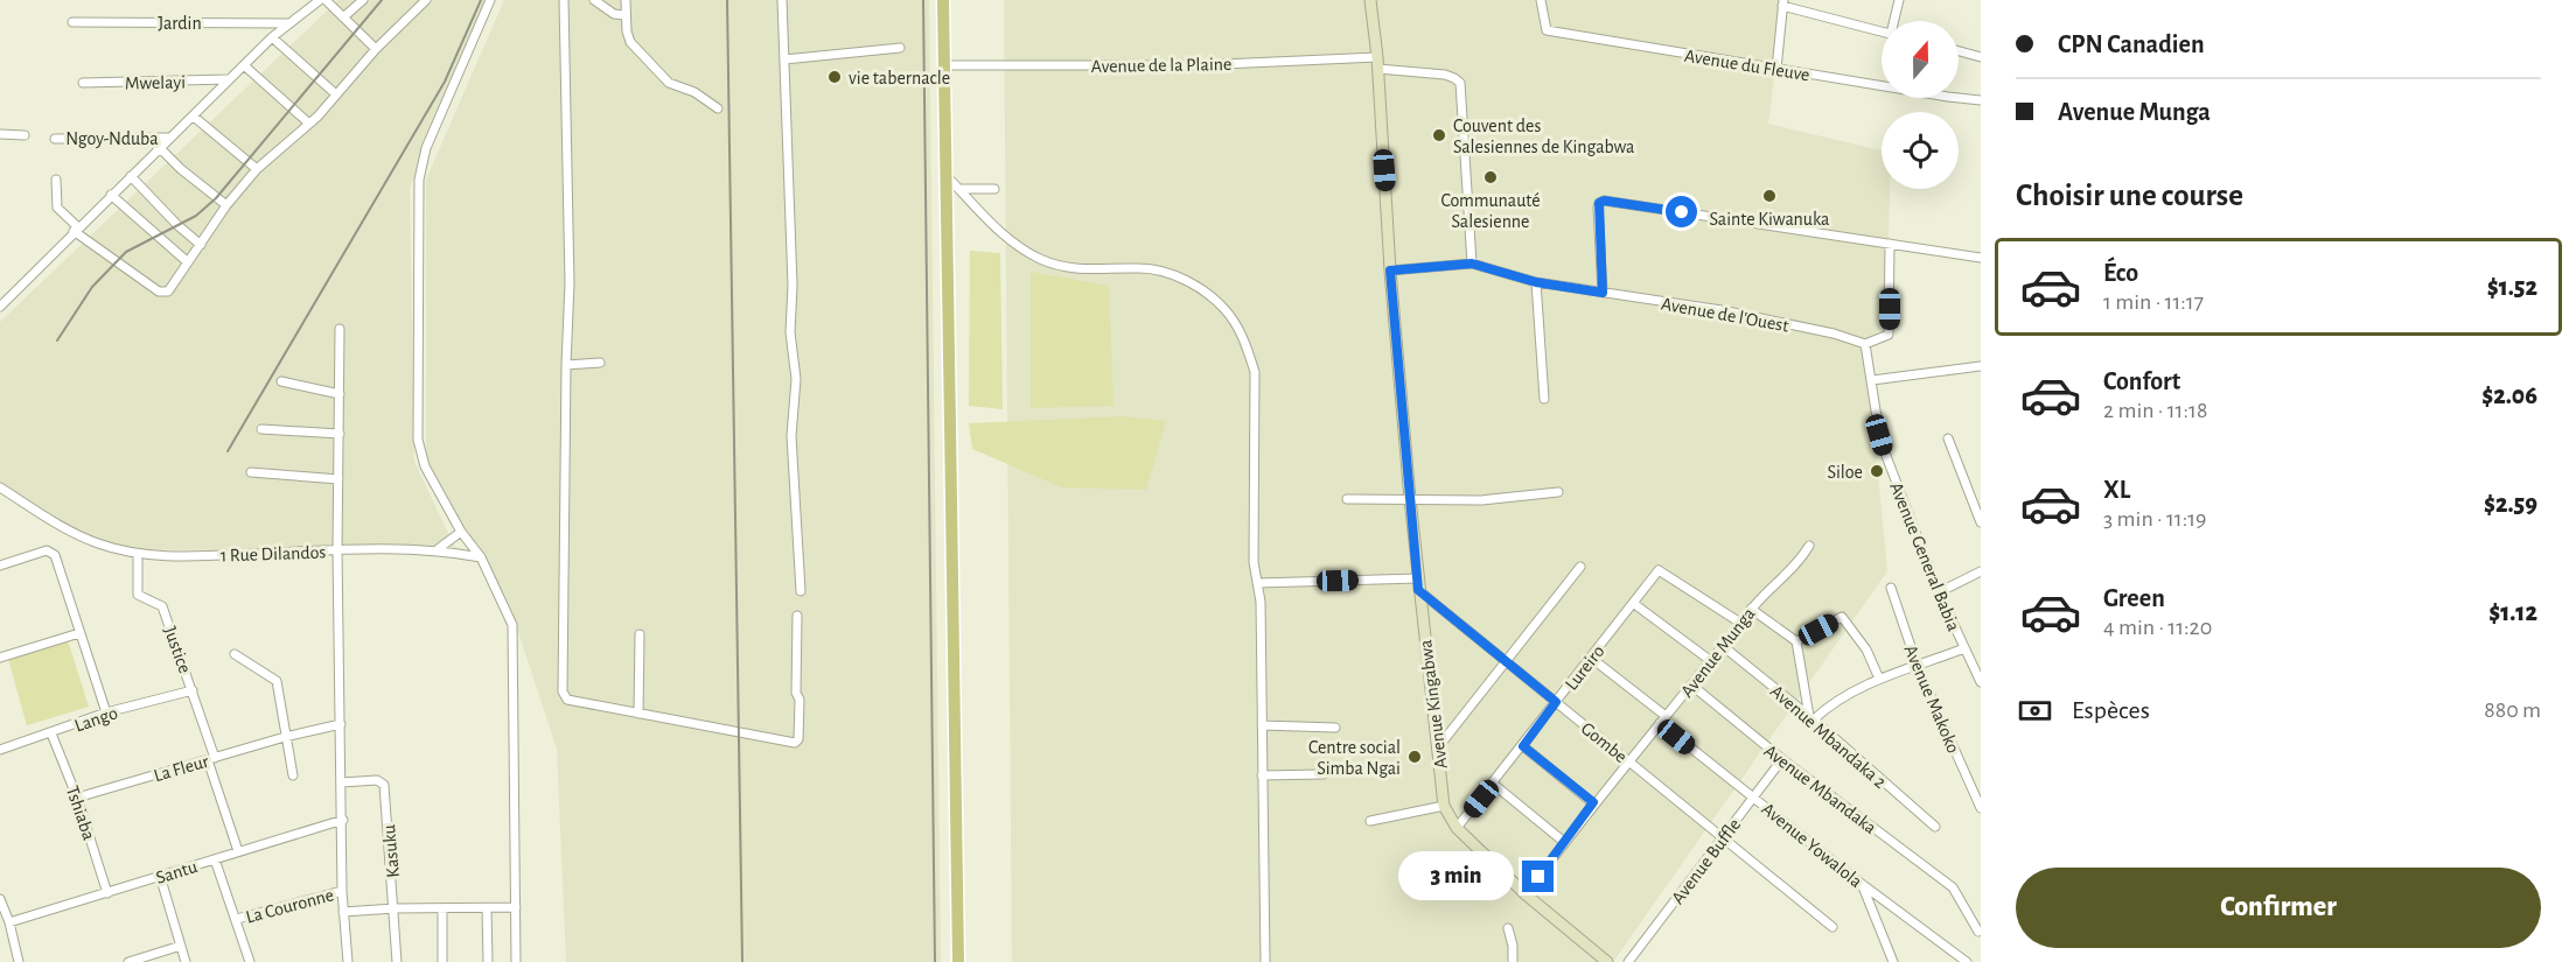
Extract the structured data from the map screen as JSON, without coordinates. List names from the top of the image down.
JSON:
{
  "streets": {
    "street": [
      "Jardin",
      "Avenue de la Plaine",
      "Avenue du Fleuve",
      "Mwelayi",
      "Ngoy-Nduba",
      "Avenue de l'Ouest",
      "1 Rue Dilandos",
      "Avenue General Babia",
      "Justice",
      "Avenue Munga",
      "Lureiro",
      "Avenue Makoko",
      "Avenue Kingabwa",
      "Lango",
      "Avenue Mbandaka 2",
      "Gombe",
      "La Fleur",
      "Avenue Mbandaka",
      "Tshiaba",
      "Avenue Yowalola",
      "Kasuku",
      "Avenue Buffle",
      "Santu",
      "La Couronne"
    ]
  },
  "crossings": [
    ["Avenue de la Plaine", "Avenue de l'Ouest"],
    ["Avenue de la Plaine", "Avenue Kingabwa"],
    ["Avenue de l'Ouest", "Avenue General Babia"],
    ["Avenue de l'Ouest", "Avenue Kingabwa"],
    ["1 Rue Dilandos", "Justice"],
    ["Justice", "Lango"],
    ["Justice", "La Fleur"],
    ["Justice", "Santu"],
    ["Avenue Munga", "Lureiro"],
    ["Avenue Munga", "Avenue Kingabwa"],
    ["Avenue Munga", "Avenue Mbandaka 2"],
    ["Avenue Munga", "Gombe"],
    ["Avenue Munga", "Avenue Mbandaka"],
    ["Avenue Munga", "Avenue Yowalola"],
    ["Lureiro", "Avenue Kingabwa"],
    ["Lureiro", "Gombe"],
    ["Lureiro", "Avenue Yowalola"],
    ["Avenue Kingabwa", "Gombe"],
    ["Lango", "Tshiaba"],
    ["Gombe", "Avenue Buffle"],
    ["La Fleur", "Tshiaba"],
    ["Avenue Mbandaka", "Avenue Buffle"],
    ["Tshiaba", "Santu"],
    ["Avenue Yowalola", "Avenue Buffle"]
  ],
  "places": [
    "vie tabernacle",
    "Couvent des Salesiennes de Kingabwa",
    "Communauté Salesienne",
    "Sainte Kiwanuka",
    "Siloe",
    "Centre social Simba Ngai"
  ],
  "north": "top",
  "page": {
    "banner": ["CPN Canadien", "Avenue Munga"],
    "heading": "Choisir une course",
    "list": [
      {
        "name": "Éco",
        "note": "1 min · 11:17",
        "value": "$1.52"
      },
      {
        "name": "Confort",
        "note": "2 min · 11:18",
        "value": "$2.06"
      },
      {
        "name": "XL",
        "note": "3 min · 11:19",
        "value": "$2.59"
      },
      {
        "name": "Green",
        "note": "4 min · 11:20",
        "value": "$1.12"
      }
    ],
    "pay": ["Espèces", "880 m"],
    "bubble": "3 min",
    "buttons": "Confirmer"
  }
}
